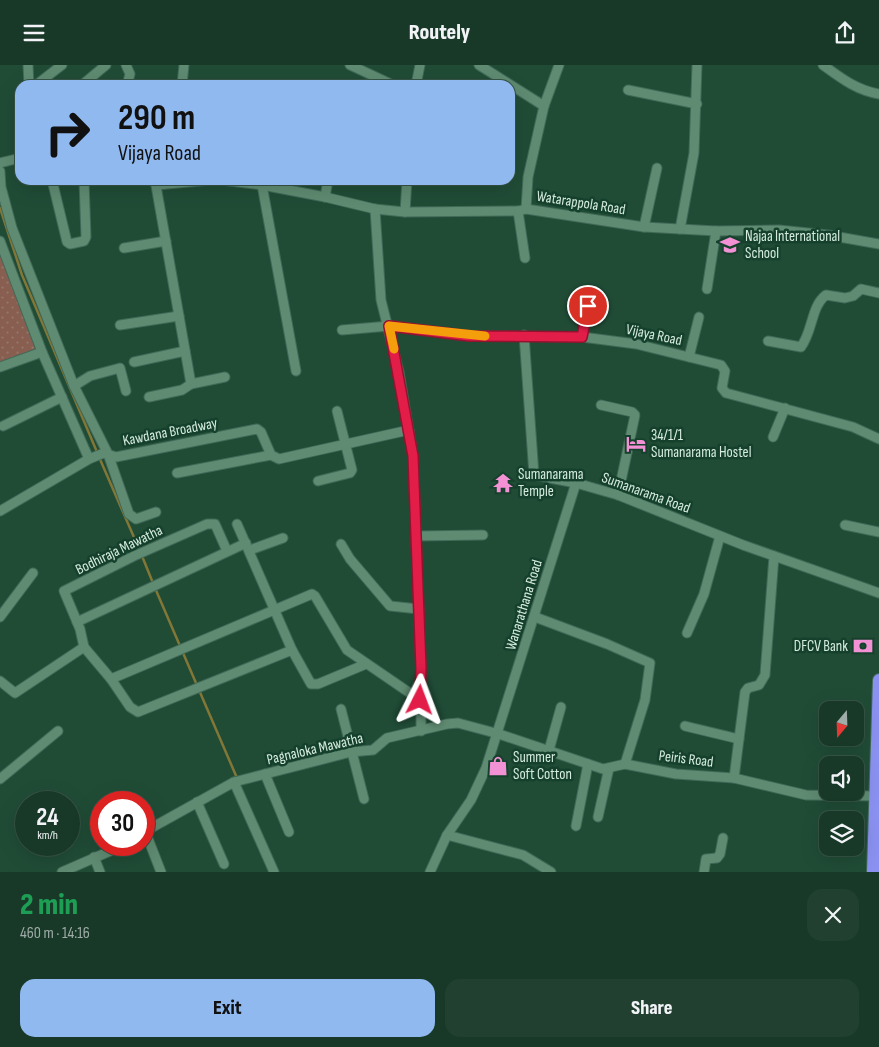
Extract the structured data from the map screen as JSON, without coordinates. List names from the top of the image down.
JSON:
{
  "streets": {
    "street": [
      "Watarappola Road",
      "Vijaya Road",
      "Kawdana Broadway",
      "Sumanarama Road",
      "Bodhiraja Mawatha",
      "Wanarathana Road",
      "Pagnaloka Mawatha",
      "Peiris Road"
    ]
  },
  "crossings": [
    ["Vijaya Road", "Sumanarama Road"],
    ["Sumanarama Road", "Wanarathana Road"],
    ["Wanarathana Road", "Pagnaloka Mawatha"],
    ["Wanarathana Road", "Peiris Road"],
    ["Pagnaloka Mawatha", "Peiris Road"]
  ],
  "places": {
    "school or university": ["Najaa International School"],
    "hotel": ["34/1/1 Sumanarama Hostel"],
    "temple": ["Sumanarama Temple"],
    "bank": ["DFCV Bank"],
    "shop": ["Summer Soft Cotton"]
  },
  "north": "bottom",
  "page": {
    "header": "Routely",
    "turn": ["290 m", "Vijaya Road"],
    "speed": "24 km/h",
    "limit": "30",
    "heading": ["2 min", "460 m · 14:16"],
    "buttons": ["Exit", "Share"]
  }
}
